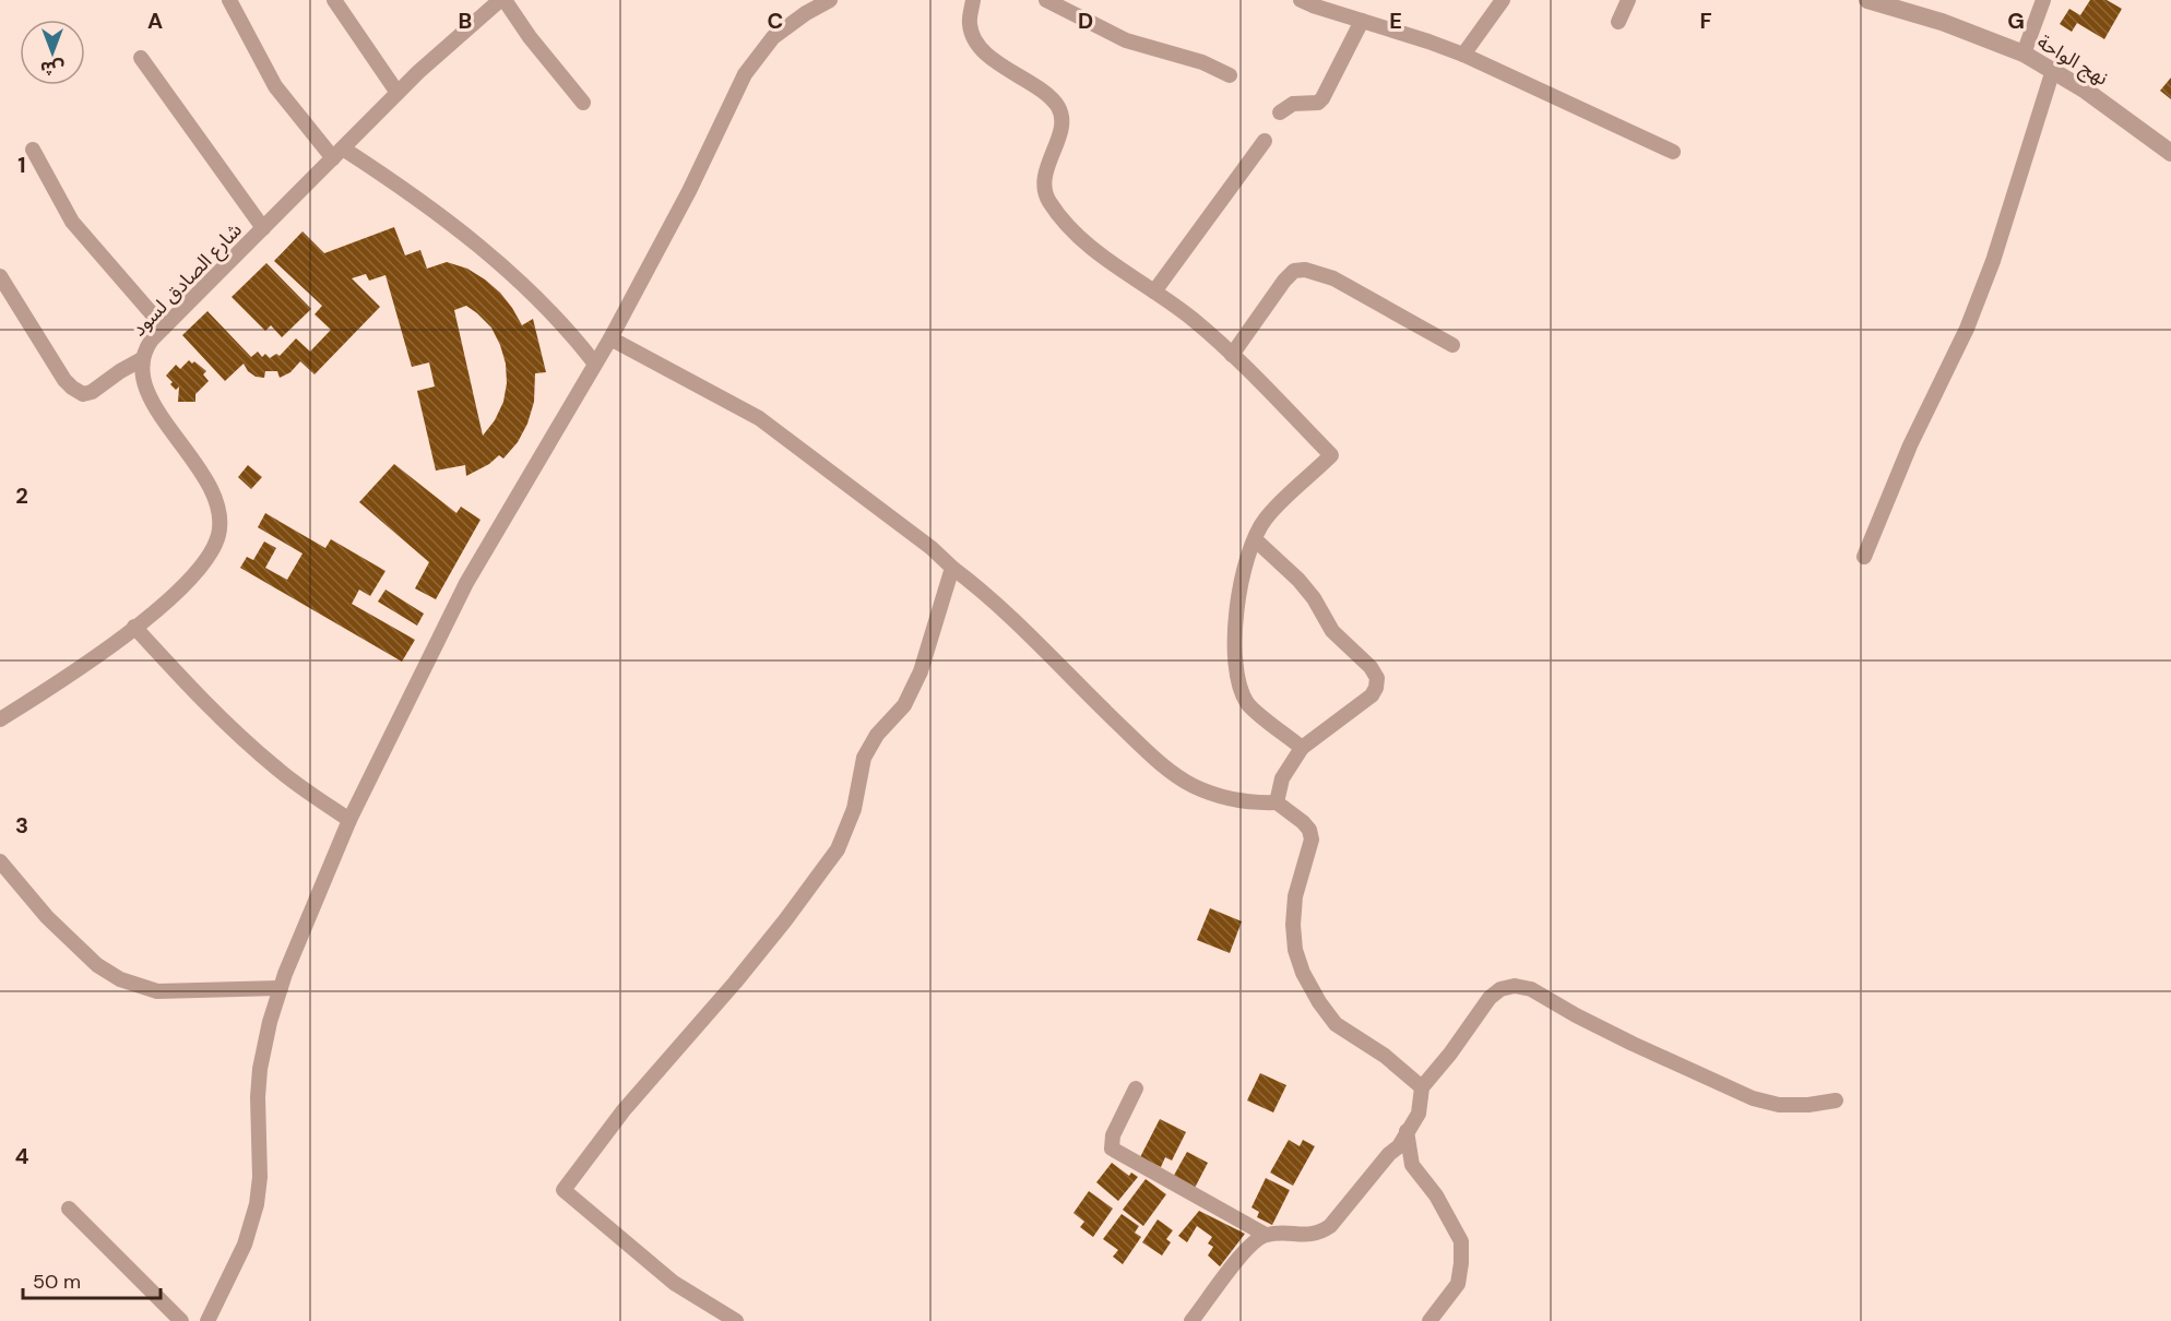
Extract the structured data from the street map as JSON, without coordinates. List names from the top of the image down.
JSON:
{
  "streets": {
    "street": ["نهج الواحة", "شارع الصادق لسود"]
  },
  "scale_bar": "50 m",
  "north": "bottom",
  "grid": {
    "columns": [
      "A",
      "B",
      "C",
      "D",
      "E",
      "F",
      "G"
    ],
    "rows": [
      "1",
      "2",
      "3",
      "4"
    ]
  }
}
